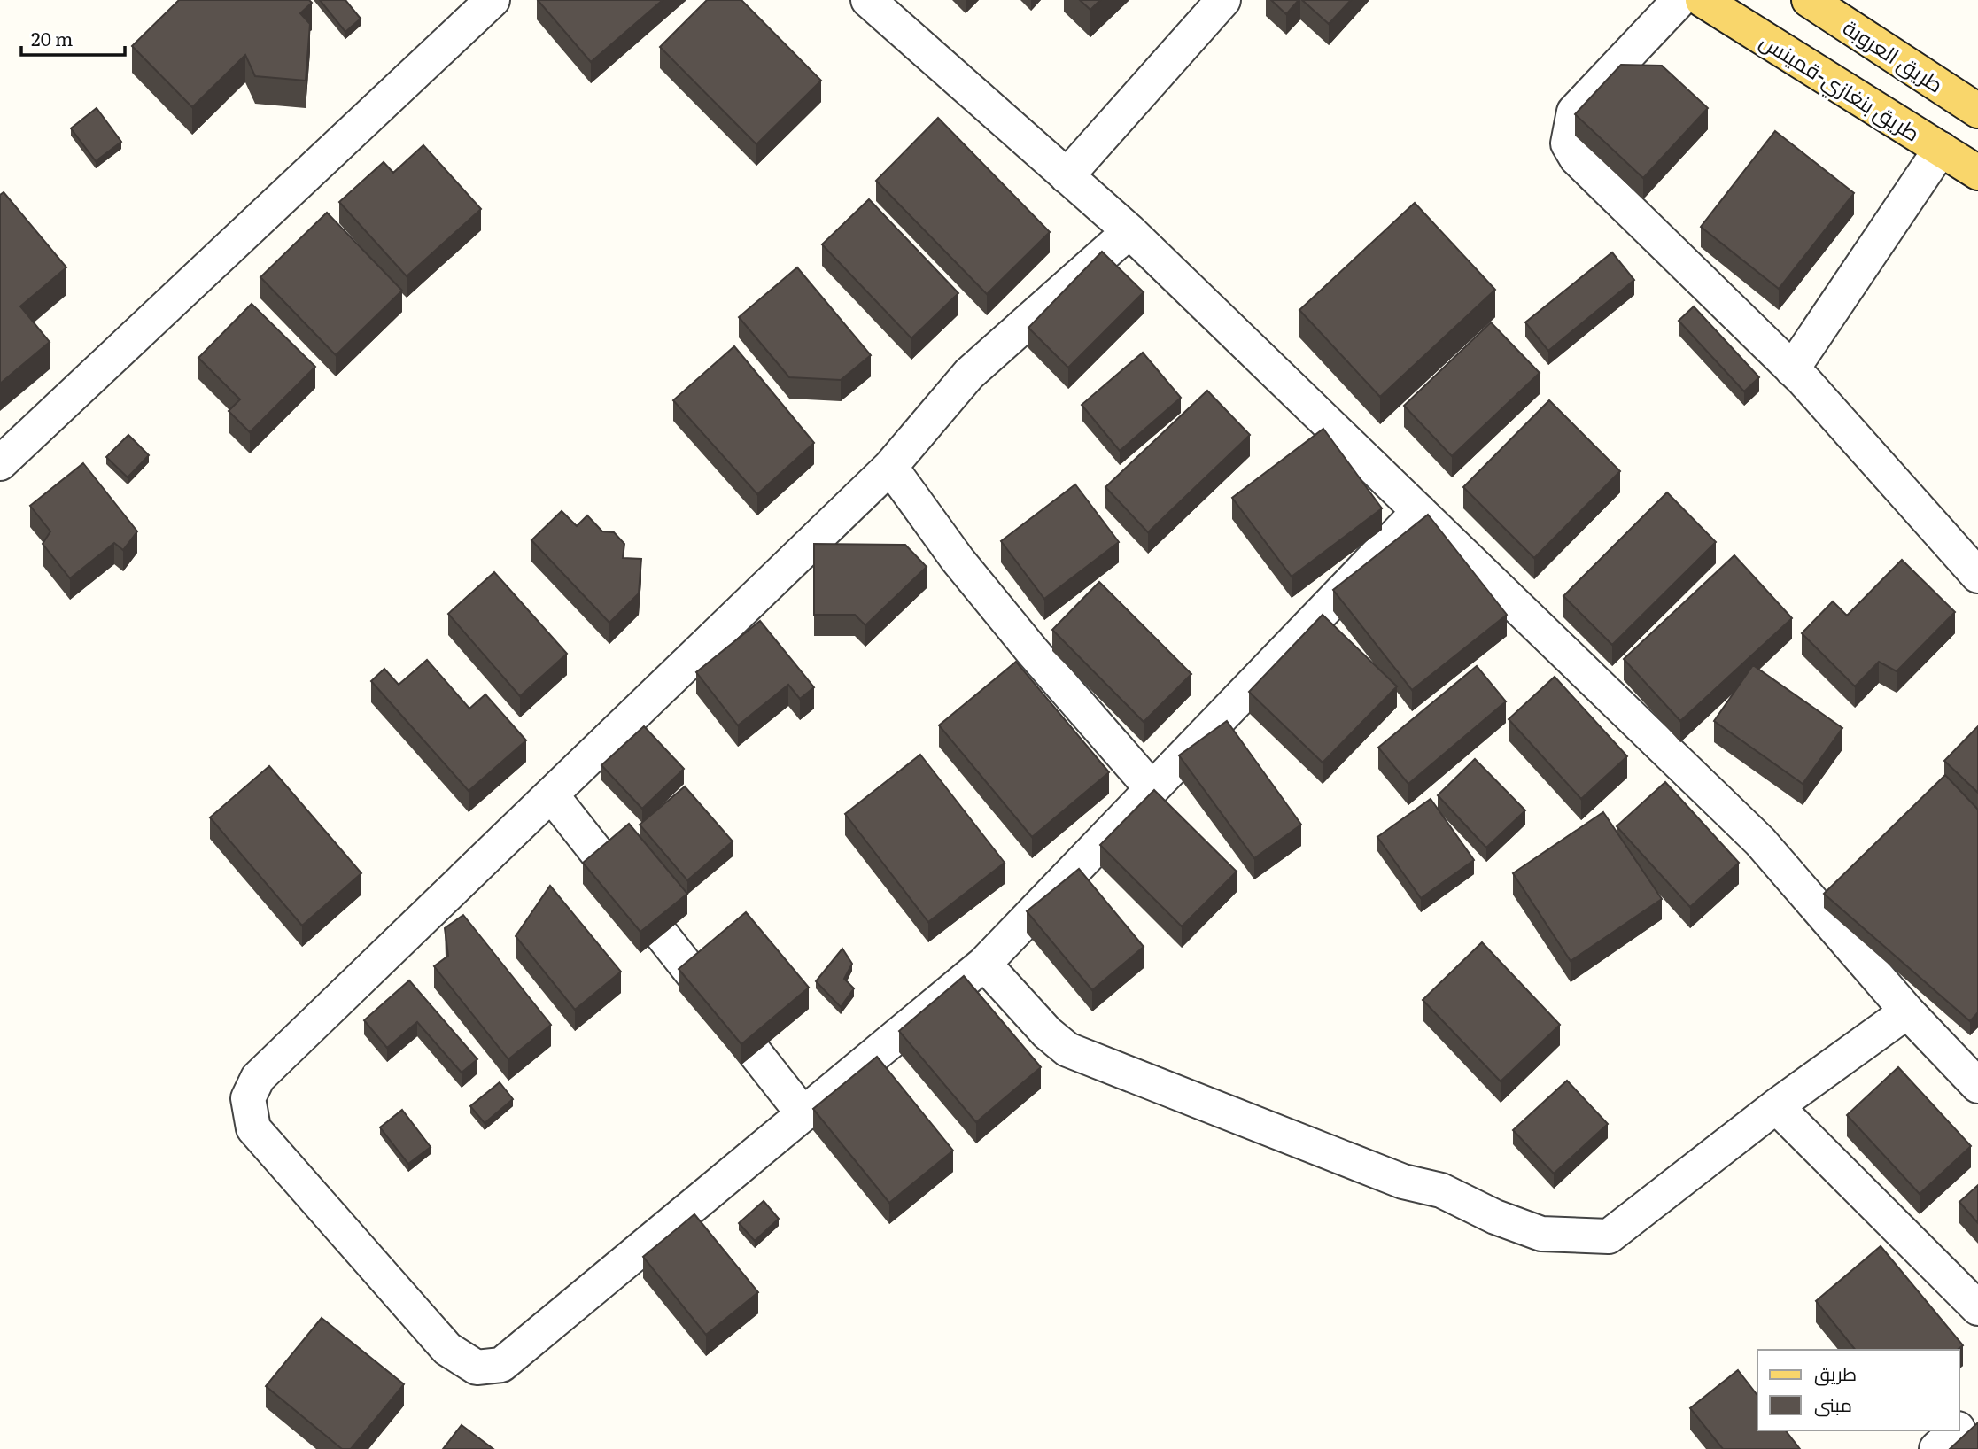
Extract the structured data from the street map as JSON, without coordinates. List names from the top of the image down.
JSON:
{
  "streets": {
    "main road": ["طريق العروبة", "طريق بنغازي-قمينس"]
  },
  "legend": ["طريق", "مبنى"],
  "scale_bar": "20 m"
}
